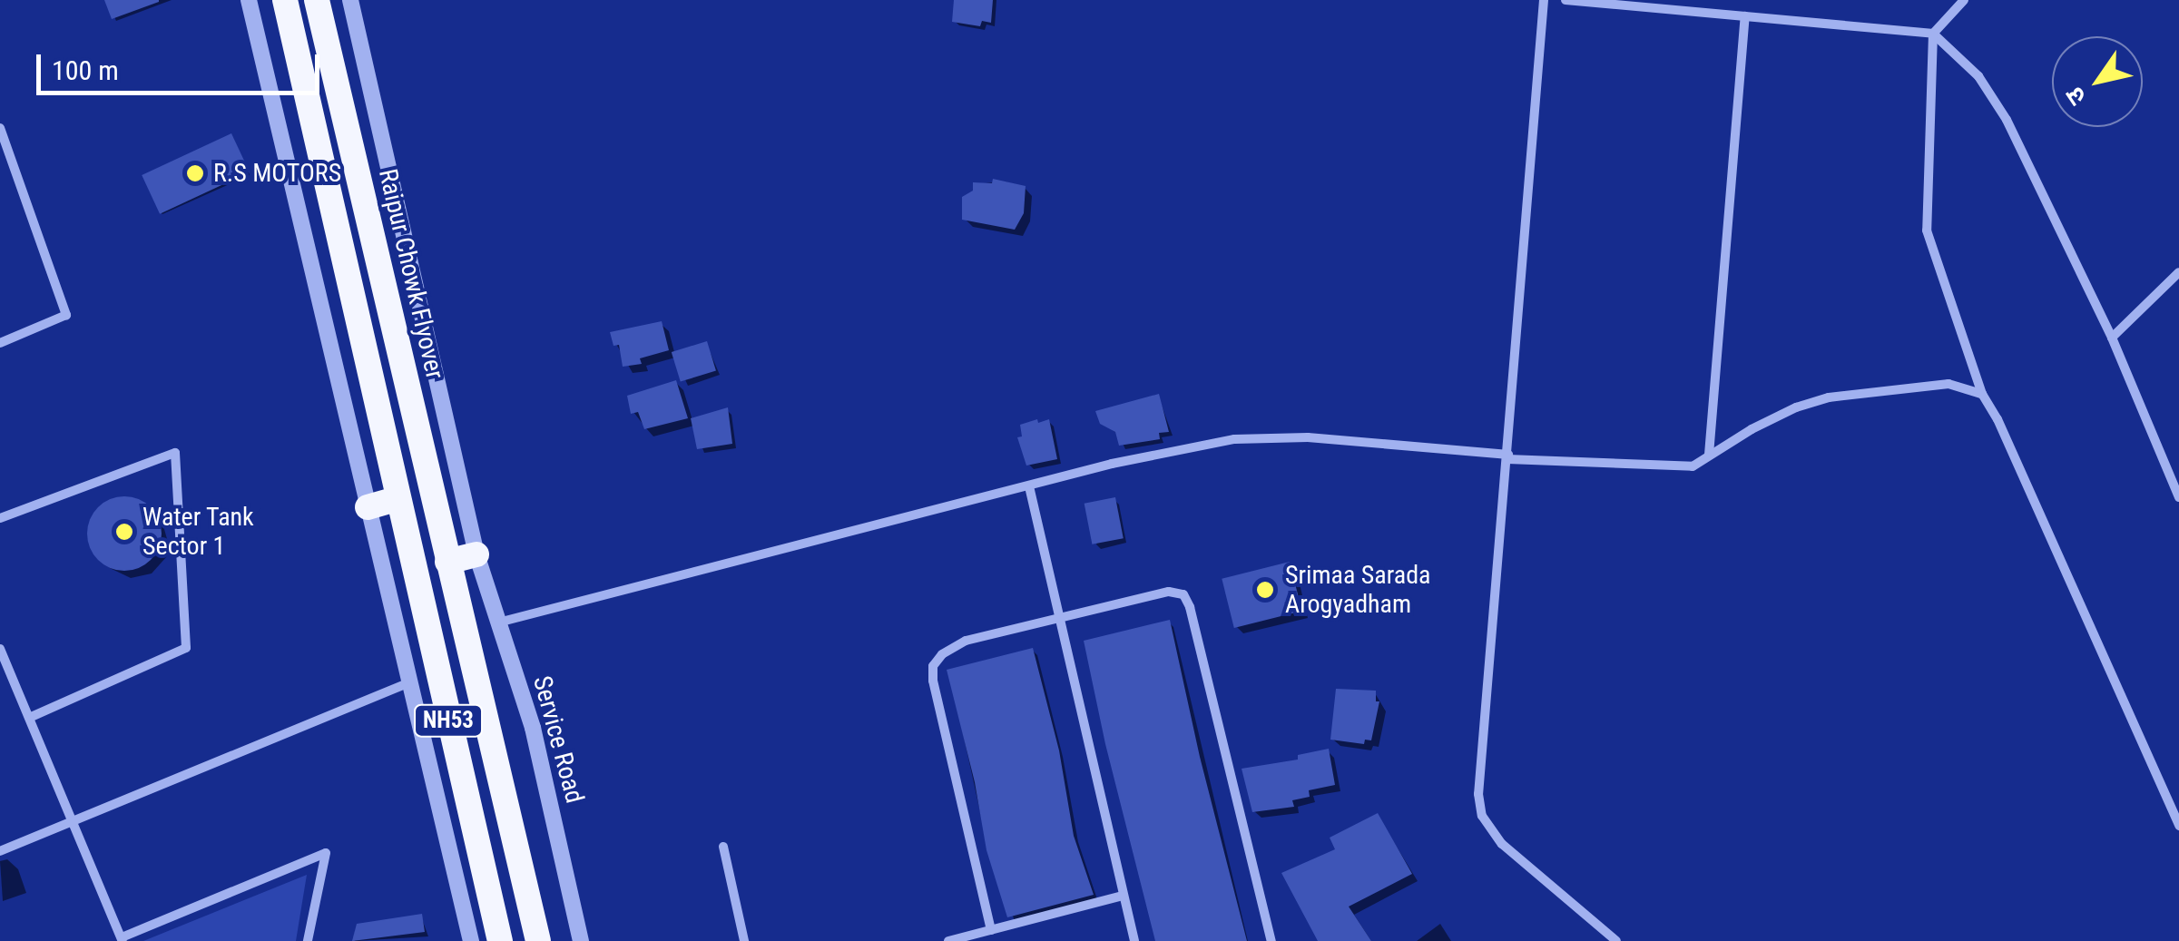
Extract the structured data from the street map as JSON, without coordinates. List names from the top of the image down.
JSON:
{
  "streets": {
    "highway": ["Raipur Chowk Flyover", "NH53"],
    "street": ["Service Road"]
  },
  "crossings": [
    ["Raipur Chowk Flyover", "NH53"]
  ],
  "places": ["R.S MOTORS", "Water Tank Sector 1", "Srimaa Sarada Arogyadham"],
  "scale_bar": "100 m",
  "north": "bottom left"
}
